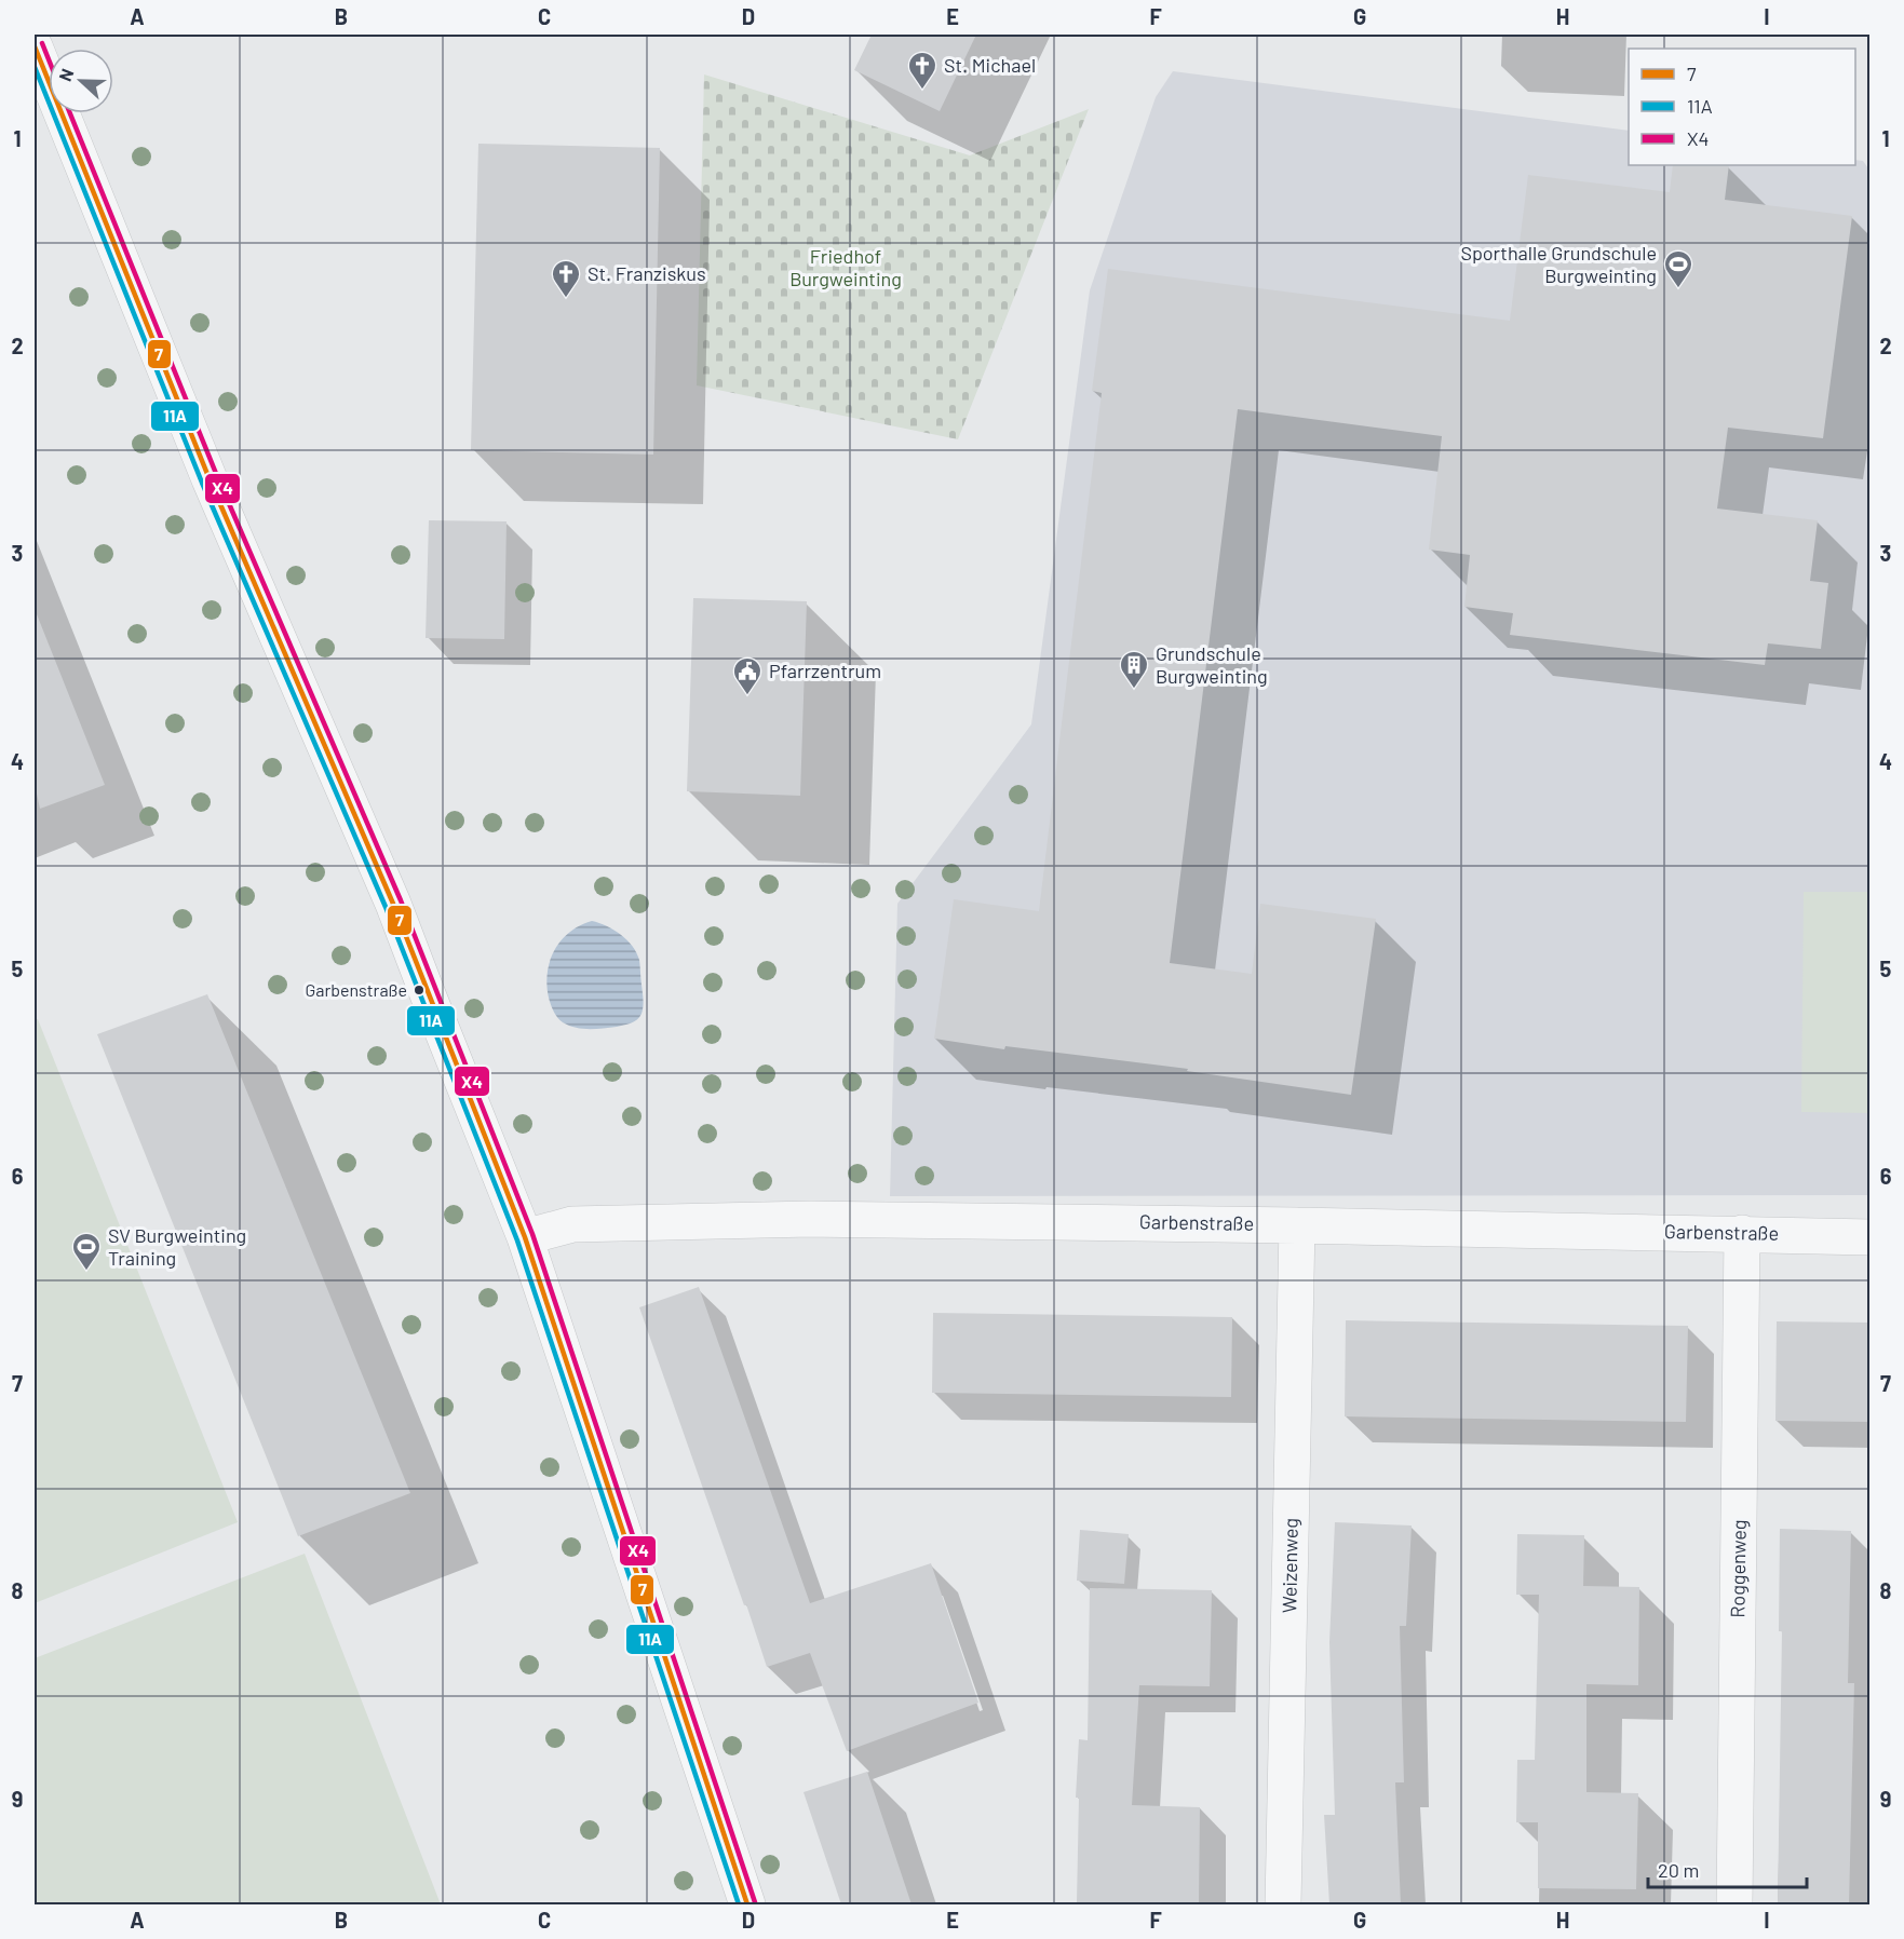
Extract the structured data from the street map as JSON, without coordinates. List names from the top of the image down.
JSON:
{
  "streets": {
    "street": ["Garbenstraße", "Weizenweg", "Roggenweg"]
  },
  "crossings": [
    ["Garbenstraße", "Weizenweg"],
    ["Garbenstraße", "Roggenweg"]
  ],
  "parks": ["Friedhof Burgweinting"],
  "places": {
    "church": ["St. Michael", "St. Franziskus"],
    "sports": ["Sporthalle Grundschule Burgweinting", "SV Burgweinting Training"],
    "building": ["Grundschule Burgweinting"],
    "public building": ["Pfarrzentrum"],
    "other": ["Garbenstraße"]
  },
  "lines": ["transit line X4", "transit line 7", "transit line 11A"],
  "legend": ["7", "11A", "X4"],
  "scale_bar": "20 m",
  "north": "left",
  "grid": {
    "columns": [
      "A",
      "B",
      "C",
      "D",
      "E",
      "F",
      "G",
      "H",
      "I"
    ],
    "rows": [
      "1",
      "2",
      "3",
      "4",
      "5",
      "6",
      "7",
      "8",
      "9"
    ]
  }
}
